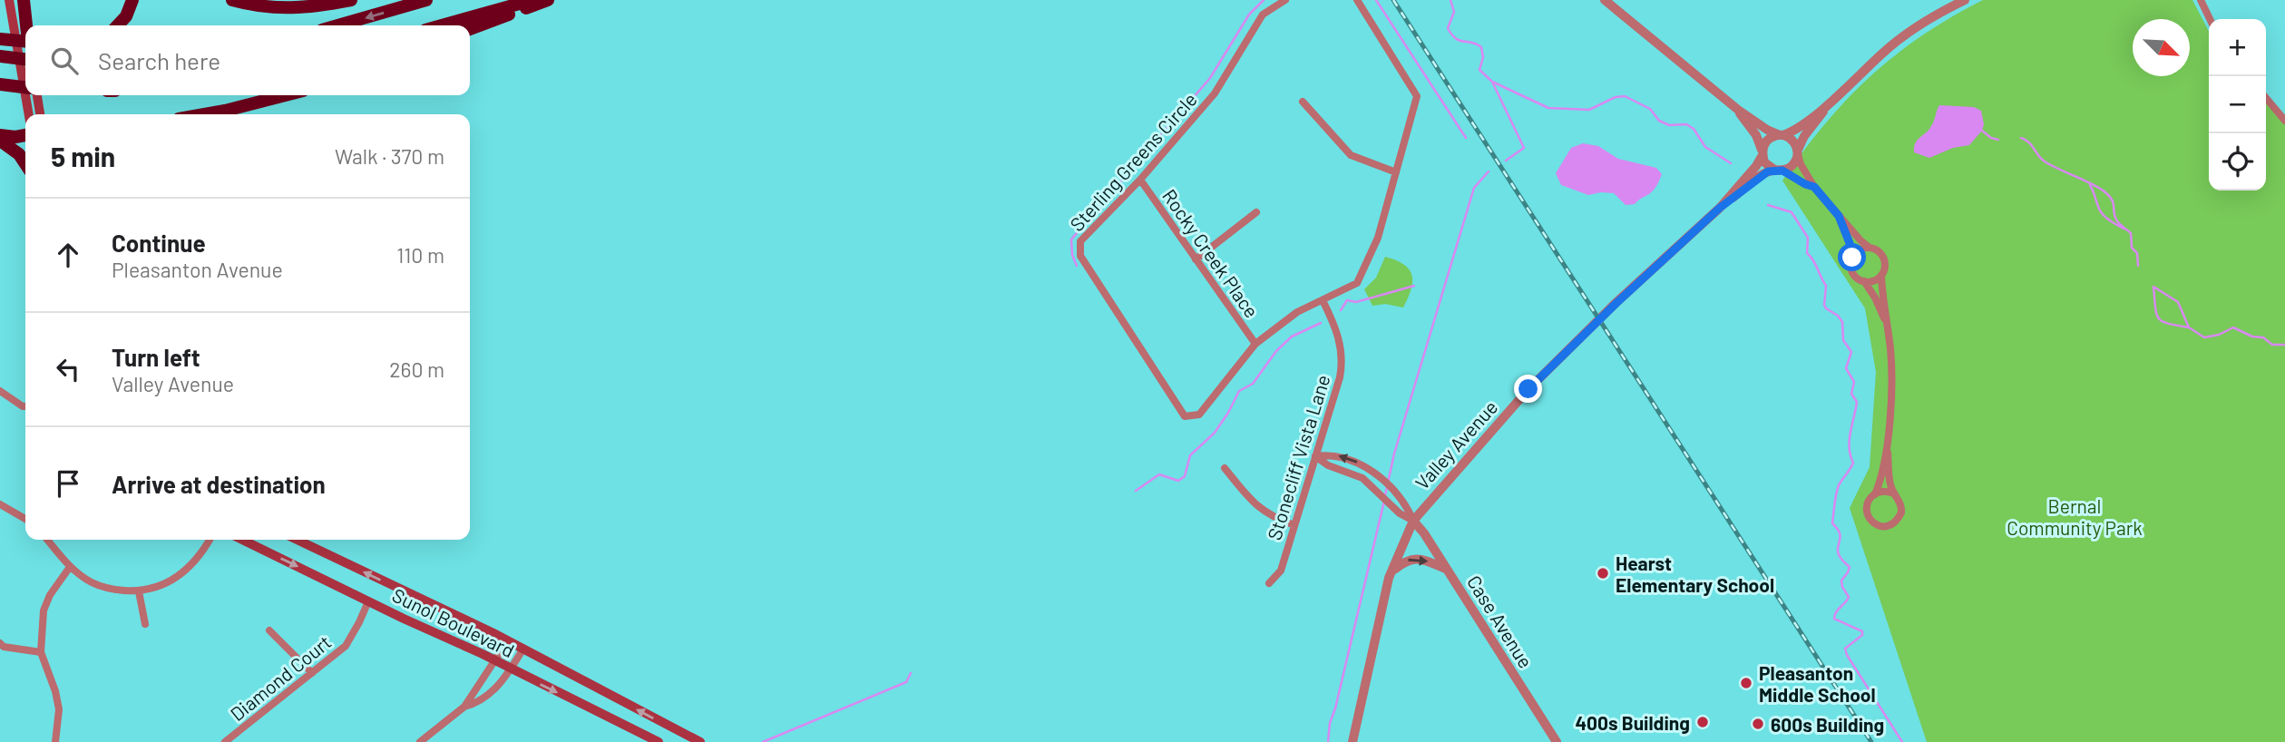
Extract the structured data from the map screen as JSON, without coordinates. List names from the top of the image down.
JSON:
{
  "streets": {
    "main road": ["Sunol Boulevard"],
    "street": [
      "Sterling Greens Circle",
      "Rocky Creek Place",
      "Valley Avenue",
      "Stonecliff Vista Lane",
      "Case Avenue",
      "Diamond Court"
    ]
  },
  "crossings": [
    ["Sterling Greens Circle", "Rocky Creek Place"],
    ["Sterling Greens Circle", "Stonecliff Vista Lane"],
    ["Valley Avenue", "Case Avenue"],
    ["Stonecliff Vista Lane", "Case Avenue"],
    ["Sunol Boulevard", "Diamond Court"]
  ],
  "parks": ["Bernal Community Park"],
  "places": [
    "Hearst Elementary School",
    "Pleasanton Middle School",
    "400s Building",
    "600s Building"
  ],
  "north": "bottom right",
  "page": {
    "map_buttons": ["+", "−"],
    "search": "Search here",
    "heading": ["5 min", "Walk · 370 m"],
    "list": [
      ["Continue", "Pleasanton Avenue", "110 m"],
      ["Turn left", "Valley Avenue", "260 m"],
      "Arrive at destination"
    ]
  }
}
